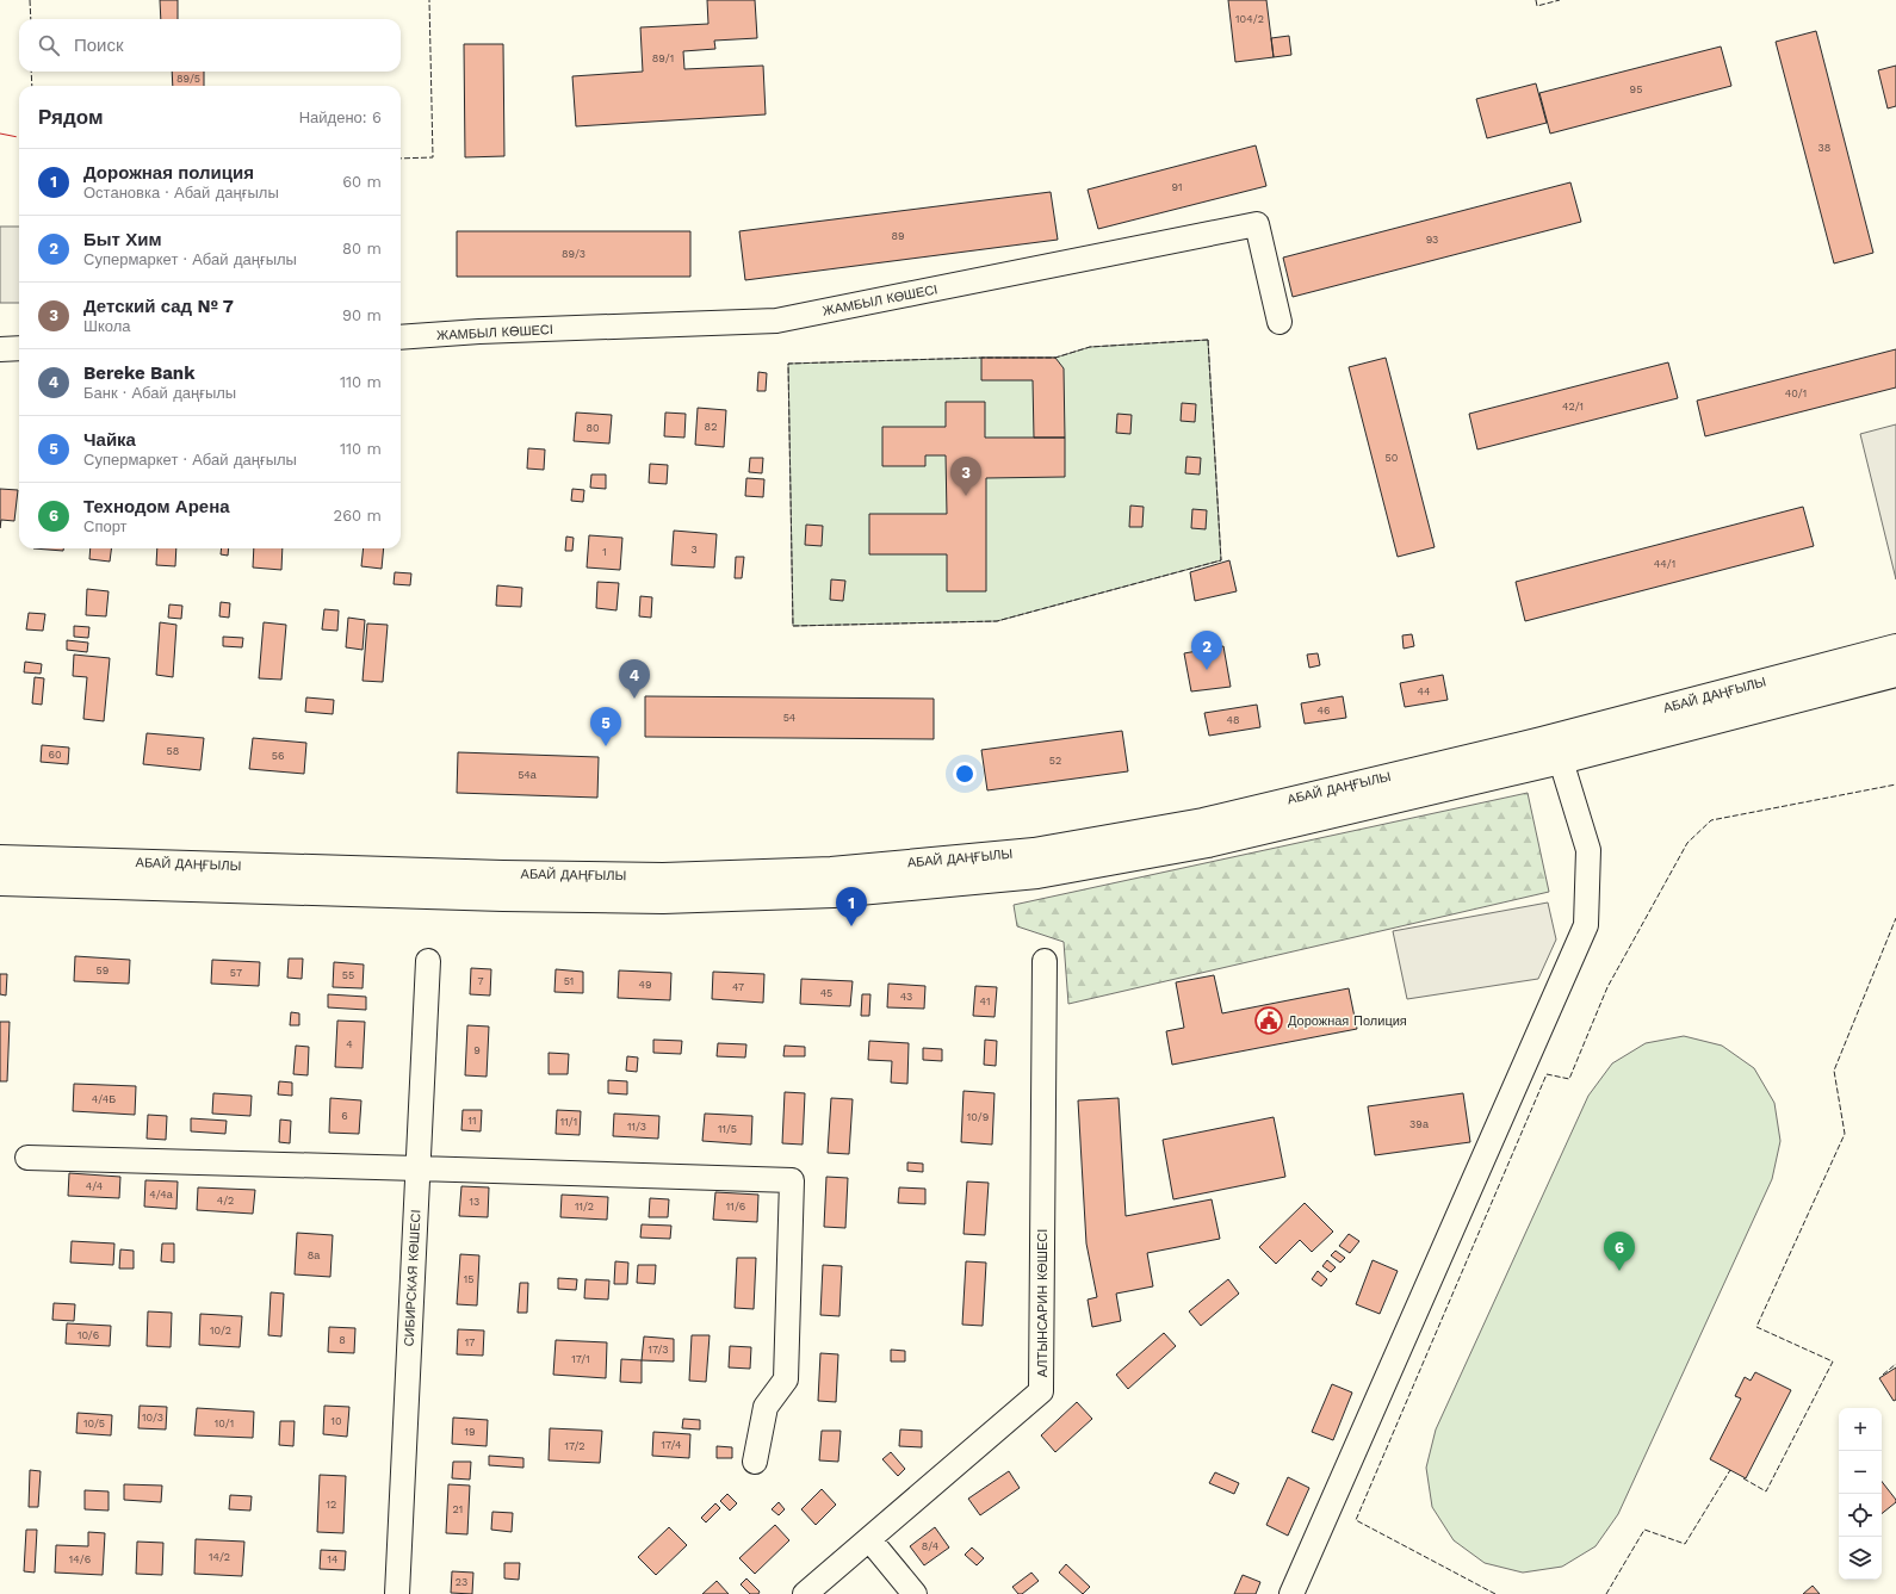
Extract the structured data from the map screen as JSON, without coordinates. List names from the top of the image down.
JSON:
{
  "streets": {
    "main road": ["АБАЙ ДАҢҒЫЛЫ"],
    "street": ["ЖАМБЫЛ КӨШЕСІ", "СИБИРСКАЯ КӨШЕСІ", "АЛТЫНСАРИН КӨШЕСІ"]
  },
  "places": {
    "public building": ["Дорожная Полиция"]
  },
  "house_numbers": [
    "104/2",
    "89/1",
    "89/5",
    "95",
    "38",
    "91",
    "89",
    "93",
    "89/3",
    "40/1",
    "42/1",
    "82",
    "80",
    "50",
    "3",
    "1",
    "44/1",
    "44",
    "46",
    "54",
    "48",
    "58",
    "60",
    "56",
    "52",
    "54а",
    "59",
    "57",
    "55",
    "7",
    "51",
    "49",
    "47",
    "45",
    "43",
    "41",
    "4",
    "9",
    "4/4Б",
    "6",
    "10/9",
    "11",
    "11/1",
    "39а",
    "11/3",
    "11/5",
    "4/4",
    "4/4а",
    "4/2",
    "13",
    "11/2",
    "11/6",
    "8а",
    "15",
    "10/2",
    "10/6",
    "8",
    "17",
    "17/3",
    "17/1",
    "10/3",
    "10",
    "10/5",
    "10/1",
    "19",
    "17/4",
    "17/2",
    "12",
    "21",
    "8/4",
    "14/2",
    "14/6",
    "14",
    "23"
  ],
  "page": {
    "search": "Поиск",
    "heading": ["Рядом", "Найдено: 6"],
    "list": [
      {
        "mark": "1",
        "name": "Дорожная полиция",
        "note": "Остановка · Абай даңғылы",
        "value": "60 m"
      },
      {
        "mark": "2",
        "name": "Быт Хим",
        "note": "Супермаркет · Абай даңғылы",
        "value": "80 m"
      },
      {
        "mark": "3",
        "name": "Детский сад № 7",
        "note": "Школа",
        "value": "90 m"
      },
      {
        "mark": "4",
        "name": "Bereke Bank",
        "note": "Банк · Абай даңғылы",
        "value": "110 m"
      },
      {
        "mark": "5",
        "name": "Чайка",
        "note": "Супермаркет · Абай даңғылы",
        "value": "110 m"
      },
      {
        "mark": "6",
        "name": "Технодом Арена",
        "note": "Спорт",
        "value": "260 m"
      }
    ],
    "pins": [
      "3",
      "2",
      "4",
      "5",
      "1",
      "6"
    ],
    "map_buttons": ["+", "−"]
  }
}
